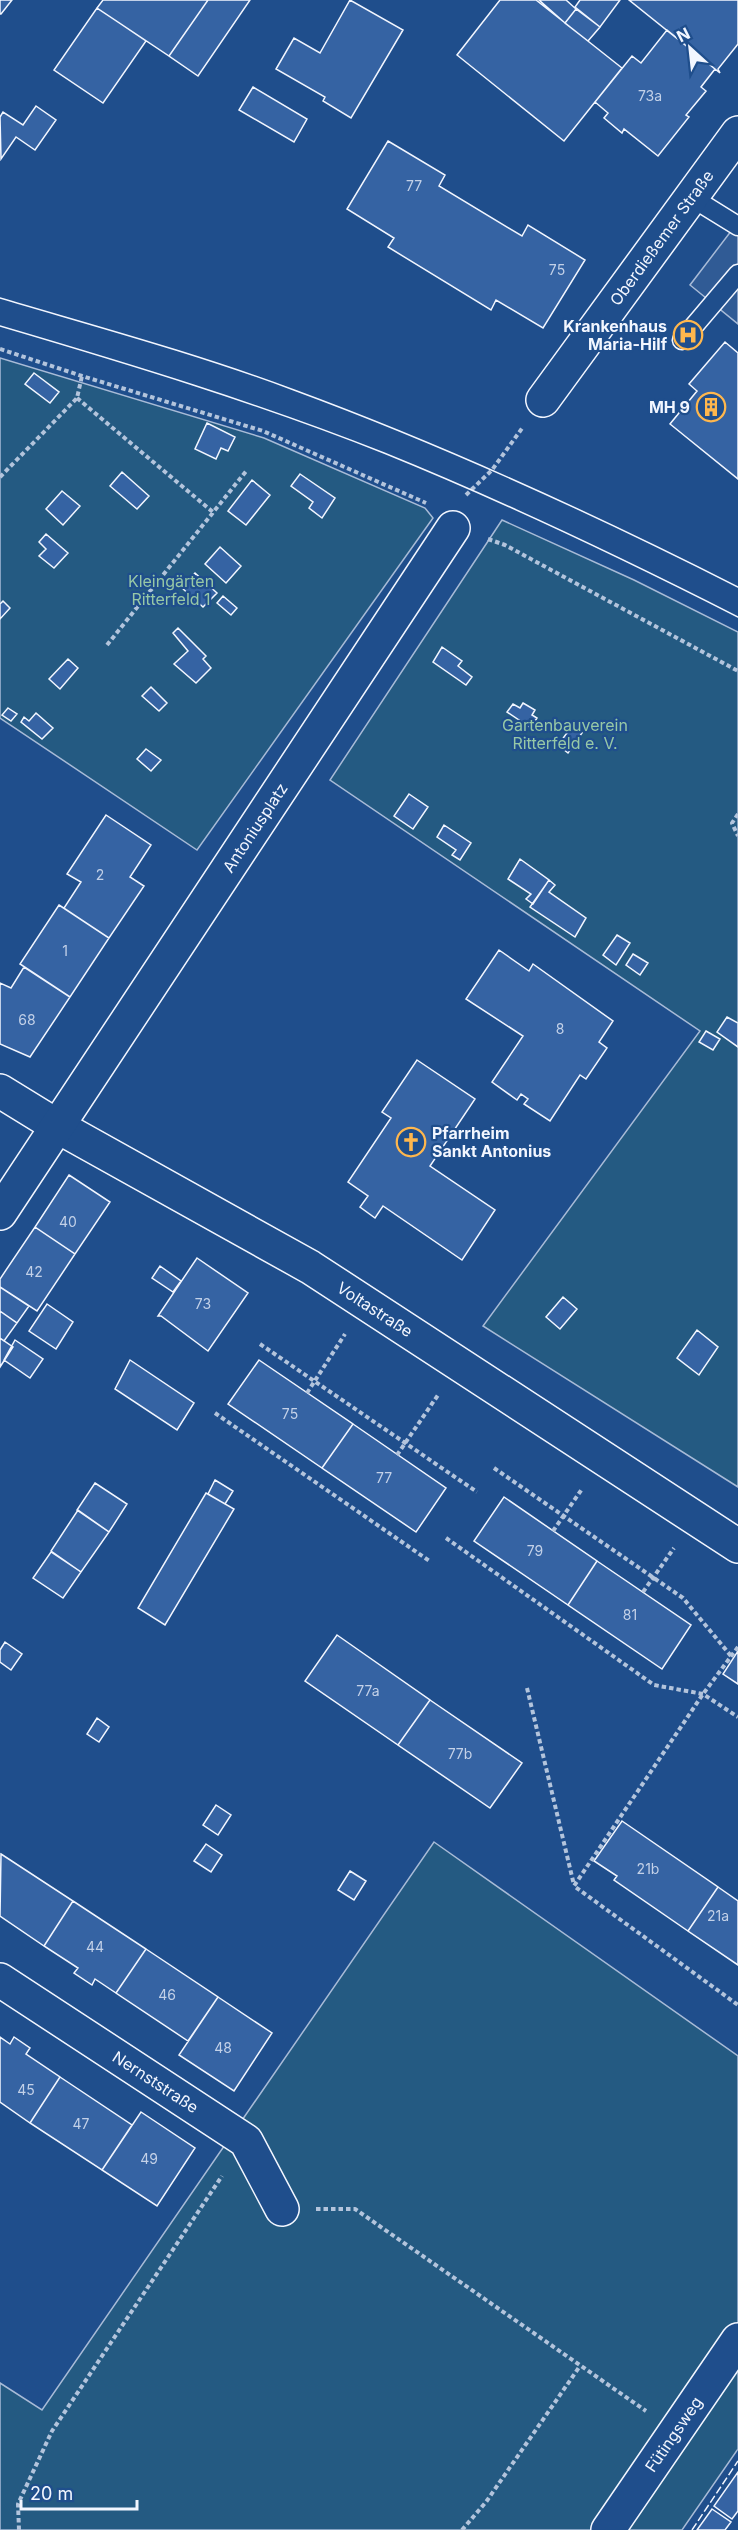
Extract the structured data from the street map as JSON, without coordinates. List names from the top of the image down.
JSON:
{
  "streets": {
    "street": [
      "Oberdießemer Straße",
      "Antoniusplatz",
      "Voltastraße",
      "Nernststraße",
      "Fütingsweg"
    ]
  },
  "crossings": [
    ["Antoniusplatz", "Voltastraße"]
  ],
  "parks": ["Kleingärten Ritterfeld 1", "Gartenbauverein Ritterfeld e. V."],
  "places": {
    "hospital": ["Krankenhaus Maria-Hilf"],
    "building": ["MH 9"],
    "church": ["Pfarrheim Sankt Antonius"]
  },
  "house_numbers": [
    "73a",
    "77",
    "75",
    "2",
    "1",
    "68",
    "8",
    "40",
    "42",
    "73",
    "75",
    "77",
    "79",
    "81",
    "77a",
    "77b",
    "21b",
    "21a",
    "44",
    "46",
    "48",
    "45",
    "47",
    "49"
  ],
  "scale_bar": "20 m",
  "north": "top left"
}
